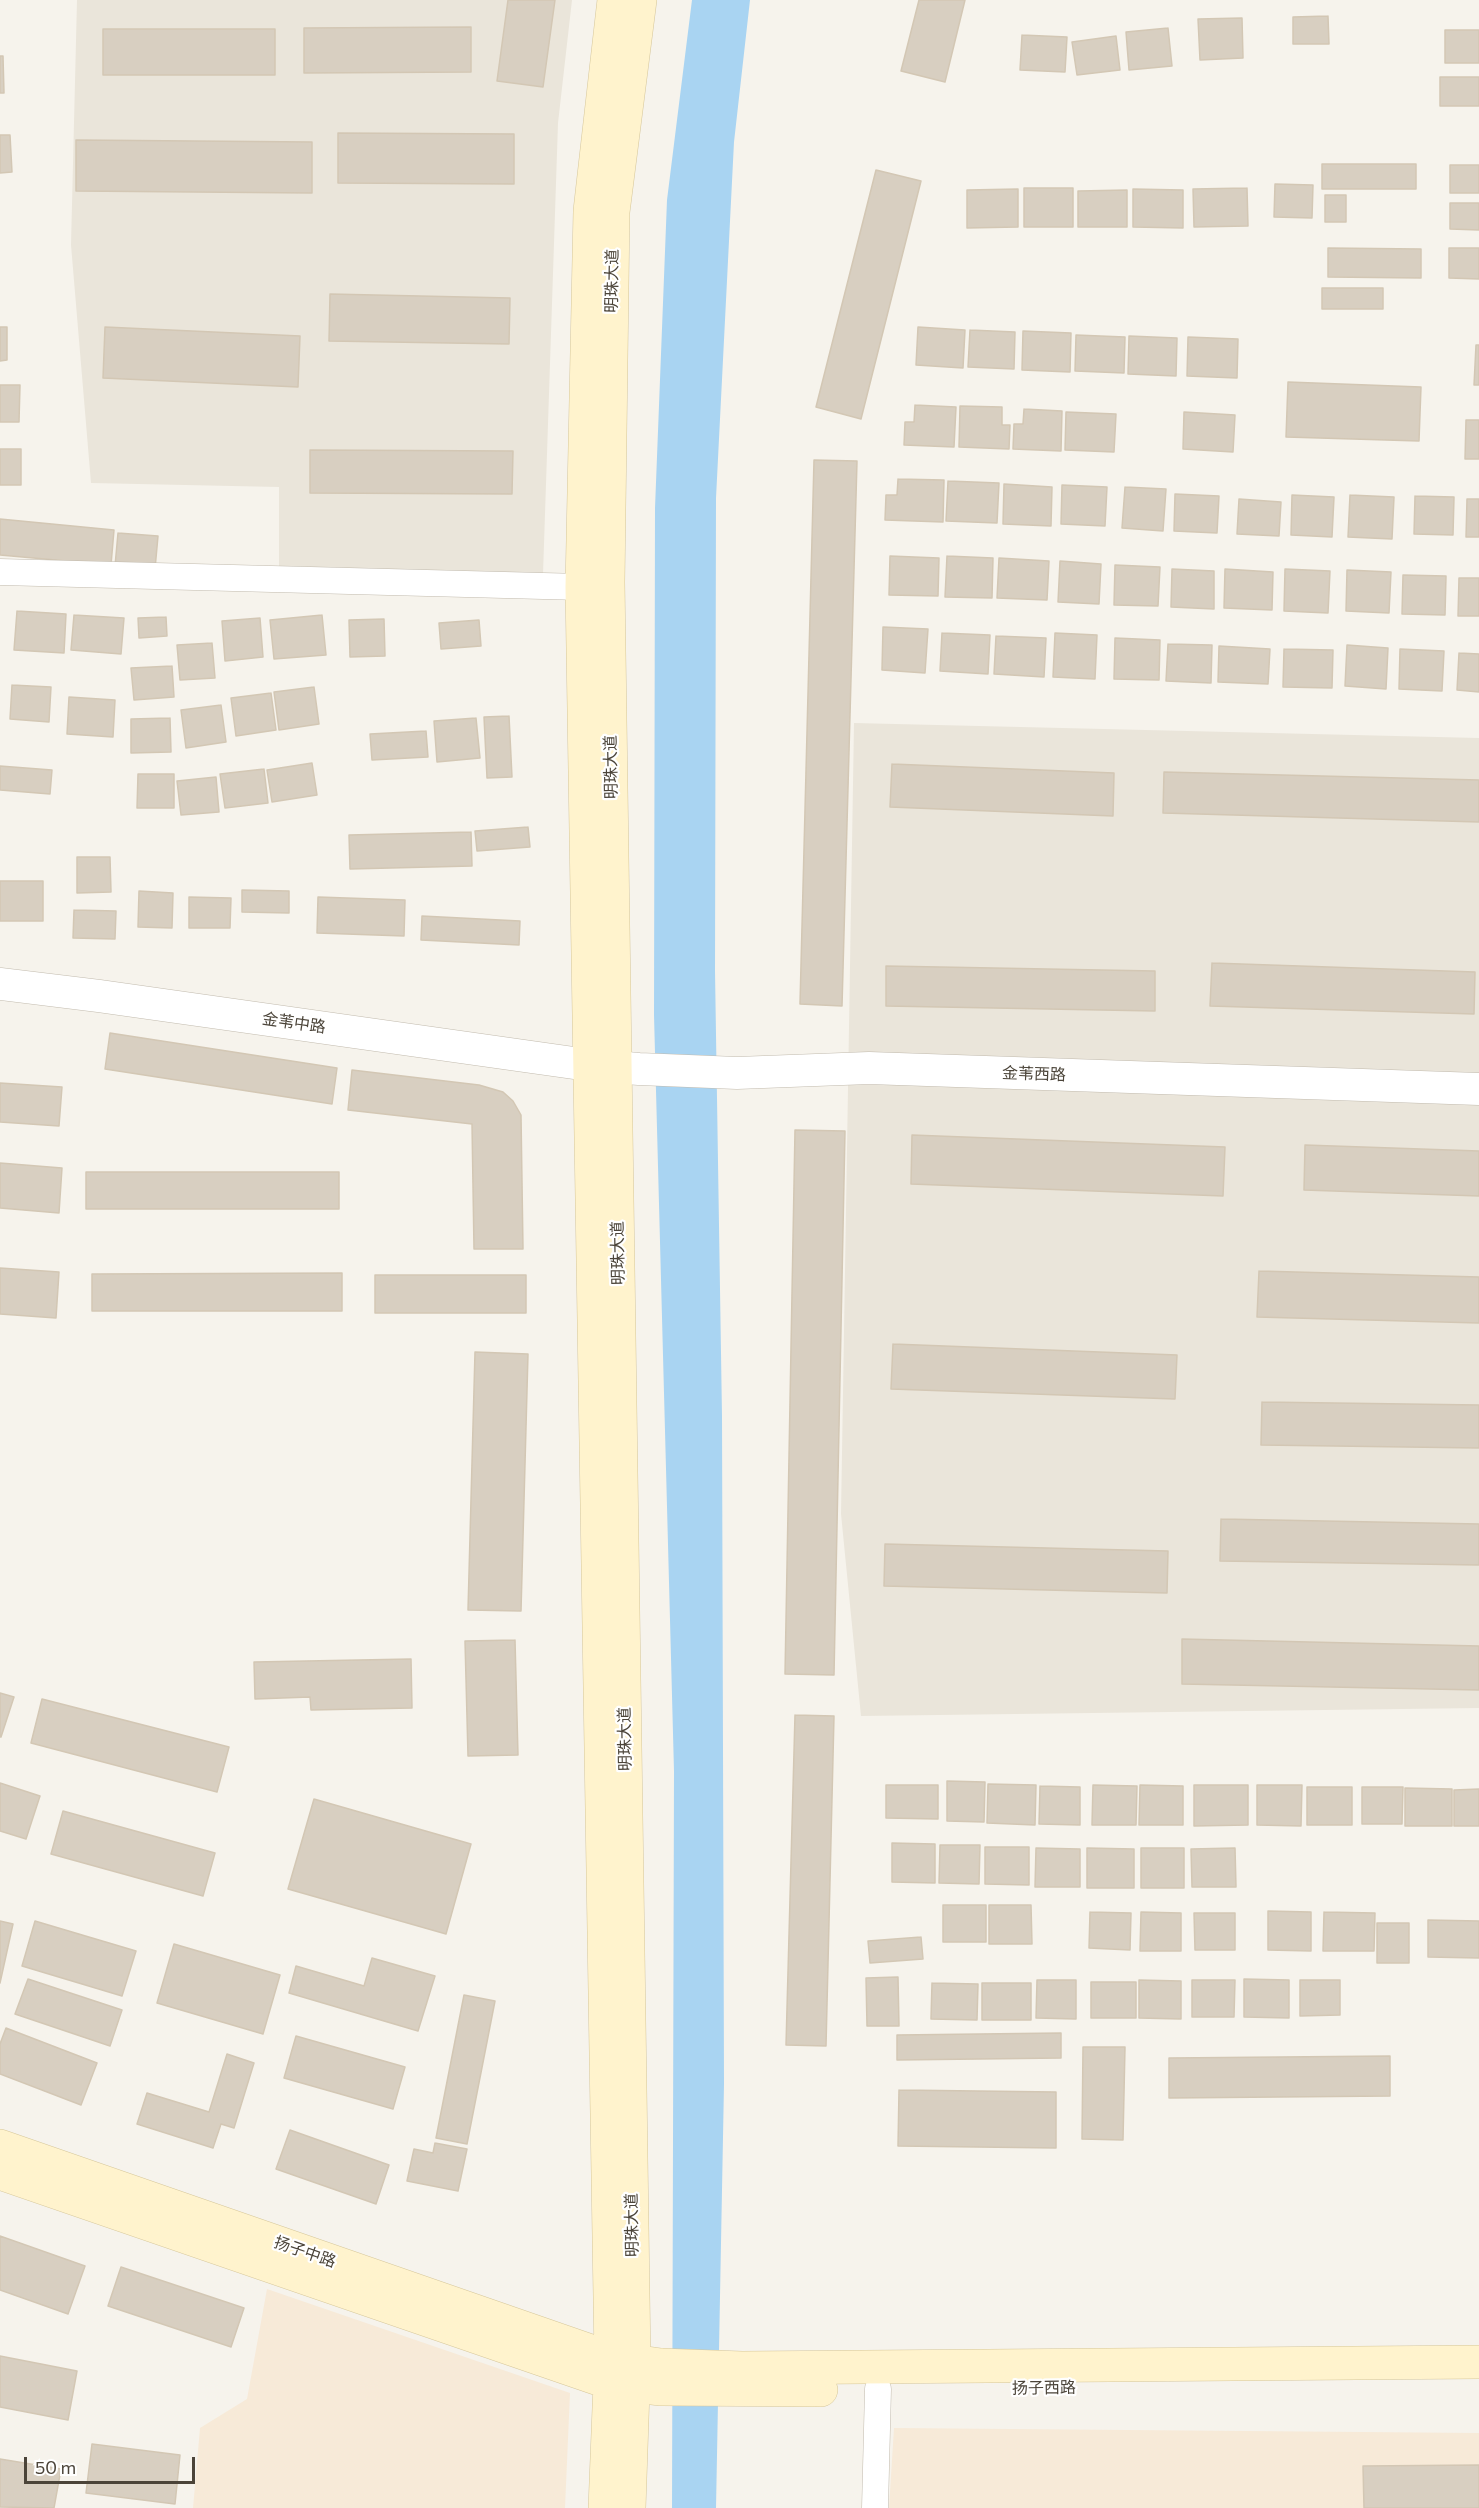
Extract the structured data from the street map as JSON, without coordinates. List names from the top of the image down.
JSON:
{
  "streets": {
    "main road": ["明珠大道", "扬子中路", "扬子西路"],
    "street": ["金苇中路", "金苇西路"]
  },
  "crossings": [
    ["明珠大道", "金苇中路"],
    ["明珠大道", "金苇西路"],
    ["明珠大道", "扬子中路"],
    ["明珠大道", "扬子西路"],
    ["金苇中路", "金苇西路"],
    ["扬子中路", "扬子西路"]
  ],
  "scale_bar": "50 m"
}
